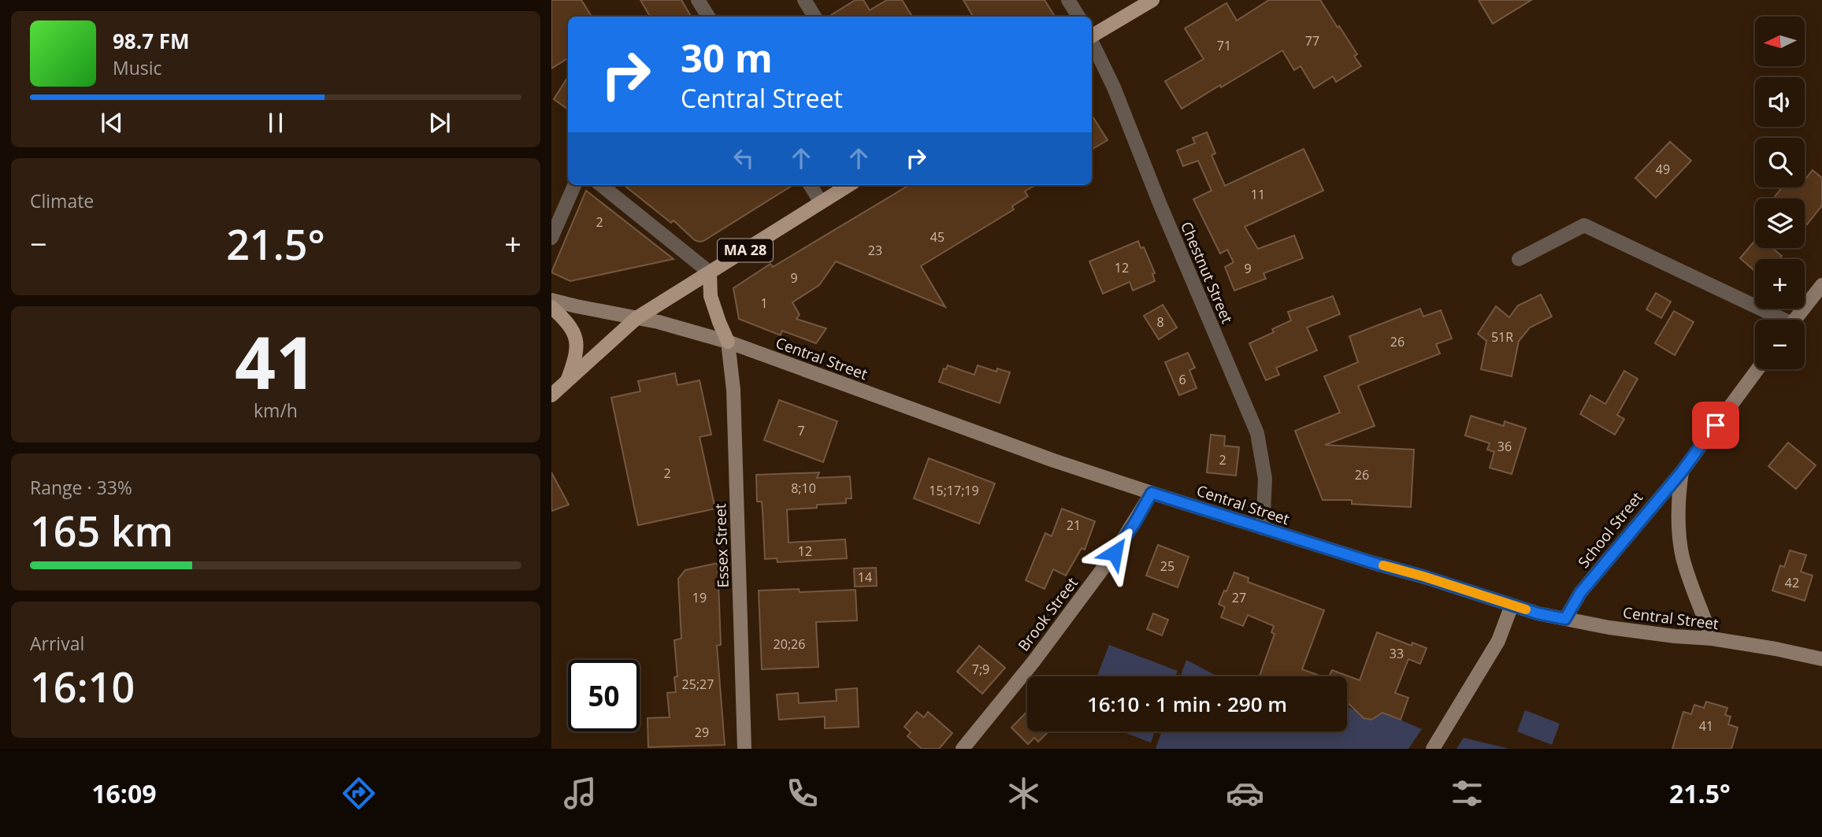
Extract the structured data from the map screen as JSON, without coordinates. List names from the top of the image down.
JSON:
{
  "streets": {
    "main road": [
      "MA 28",
      "Central Street",
      "School Street",
      "Essex Street",
      "Brook Street"
    ],
    "street": ["Chestnut Street"]
  },
  "crossings": [
    ["MA 28", "Central Street"],
    ["Chestnut Street", "Central Street"],
    ["Central Street", "School Street"],
    ["Central Street", "Essex Street"],
    ["Central Street", "Brook Street"]
  ],
  "house_numbers": [
    "77",
    "71",
    "49",
    "11",
    "2",
    "45",
    "23",
    "12",
    "9",
    "9",
    "1",
    "8",
    "51R",
    "26",
    "6",
    "7",
    "36",
    "2",
    "2",
    "26",
    "8;10",
    "15;17;19",
    "21",
    "12",
    "25",
    "14",
    "42",
    "19",
    "27",
    "20;26",
    "33",
    "7;9",
    "25;27",
    "41",
    "29"
  ],
  "north": "left",
  "page": {
    "map_buttons": ["+", "−"],
    "turn": ["30 m", "Central Street"],
    "song": ["98.7 FM", "Music"],
    "tile": [
      "Climate",
      ["41", "km/h"],
      ["Range · 33%", "165 km"],
      ["Arrival", "16:10"]
    ],
    "heat": ["−", "21.5°", "+"],
    "limit": "50",
    "trip": "16:10 · 1 min · 290 m",
    "tabs": ["16:09", "21.5°"]
  }
}
